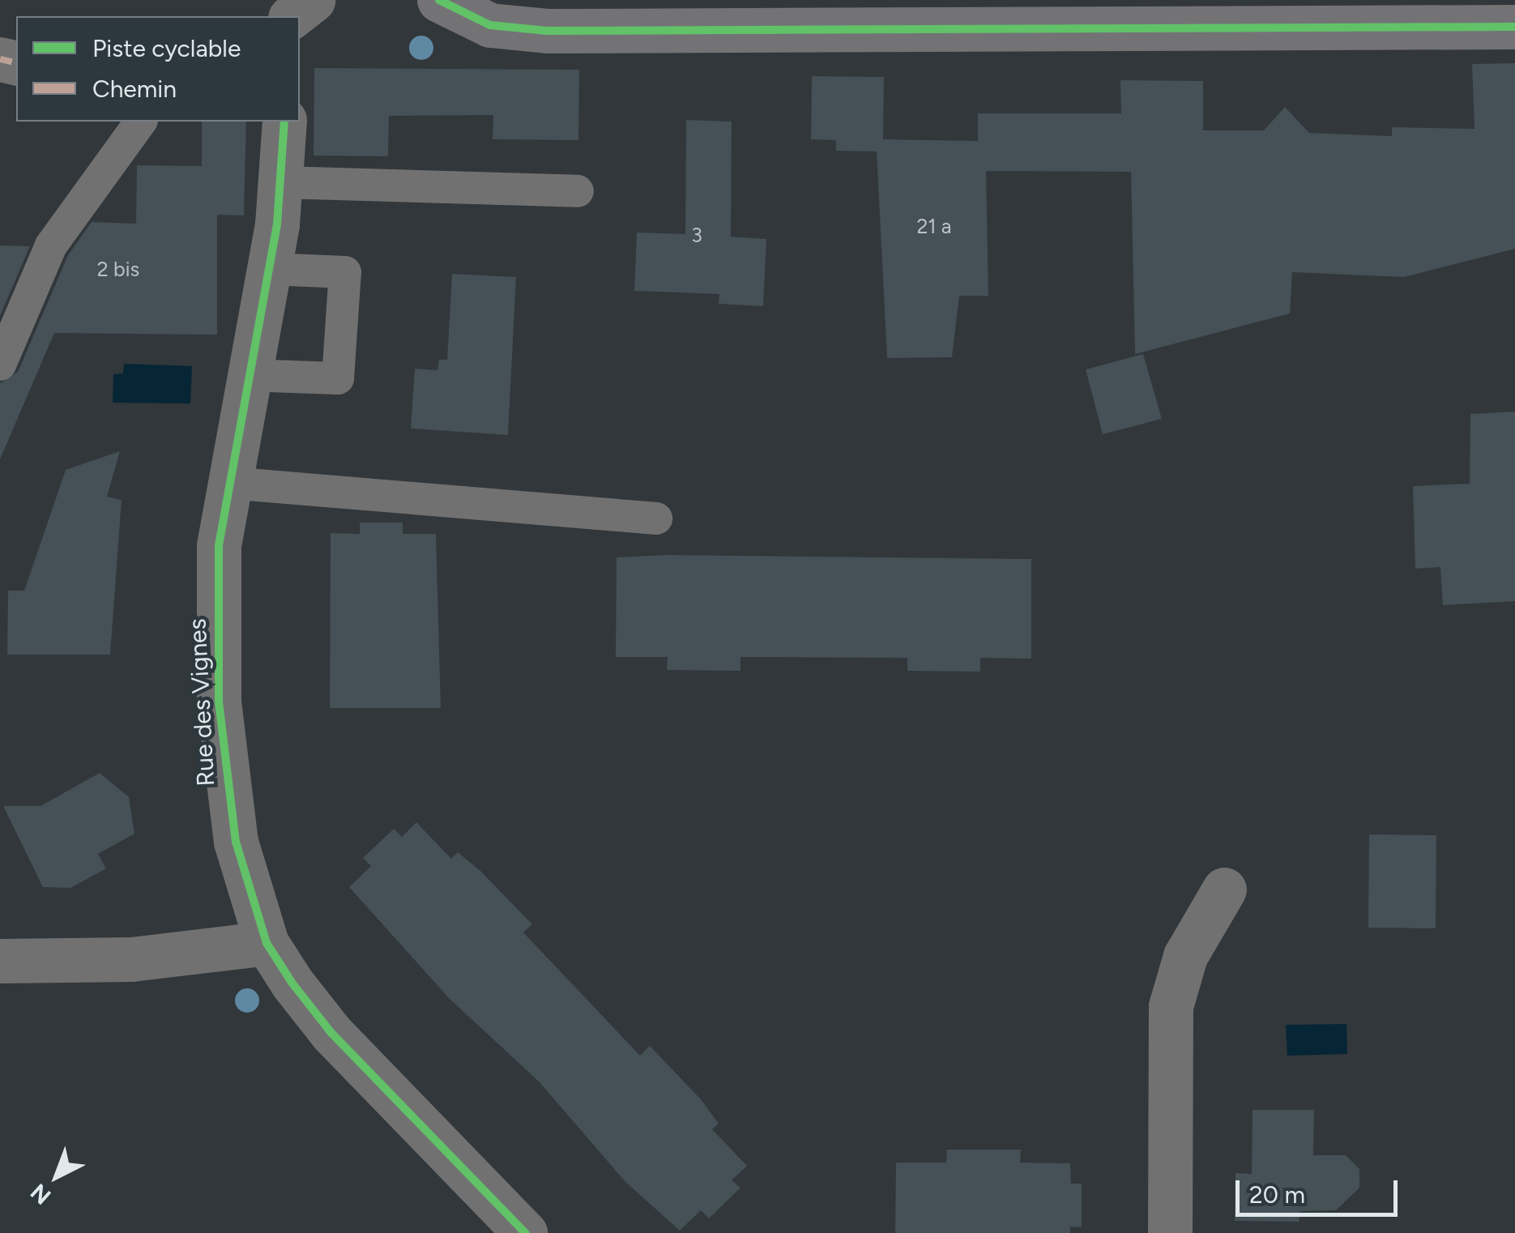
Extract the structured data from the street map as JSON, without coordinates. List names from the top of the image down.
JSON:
{
  "streets": {
    "street": ["Rue des Vignes"]
  },
  "house_numbers": ["21 a", "3", "2 bis"],
  "legend": ["Piste cyclable", "Chemin"],
  "scale_bar": "20 m",
  "north": "bottom left"
}
